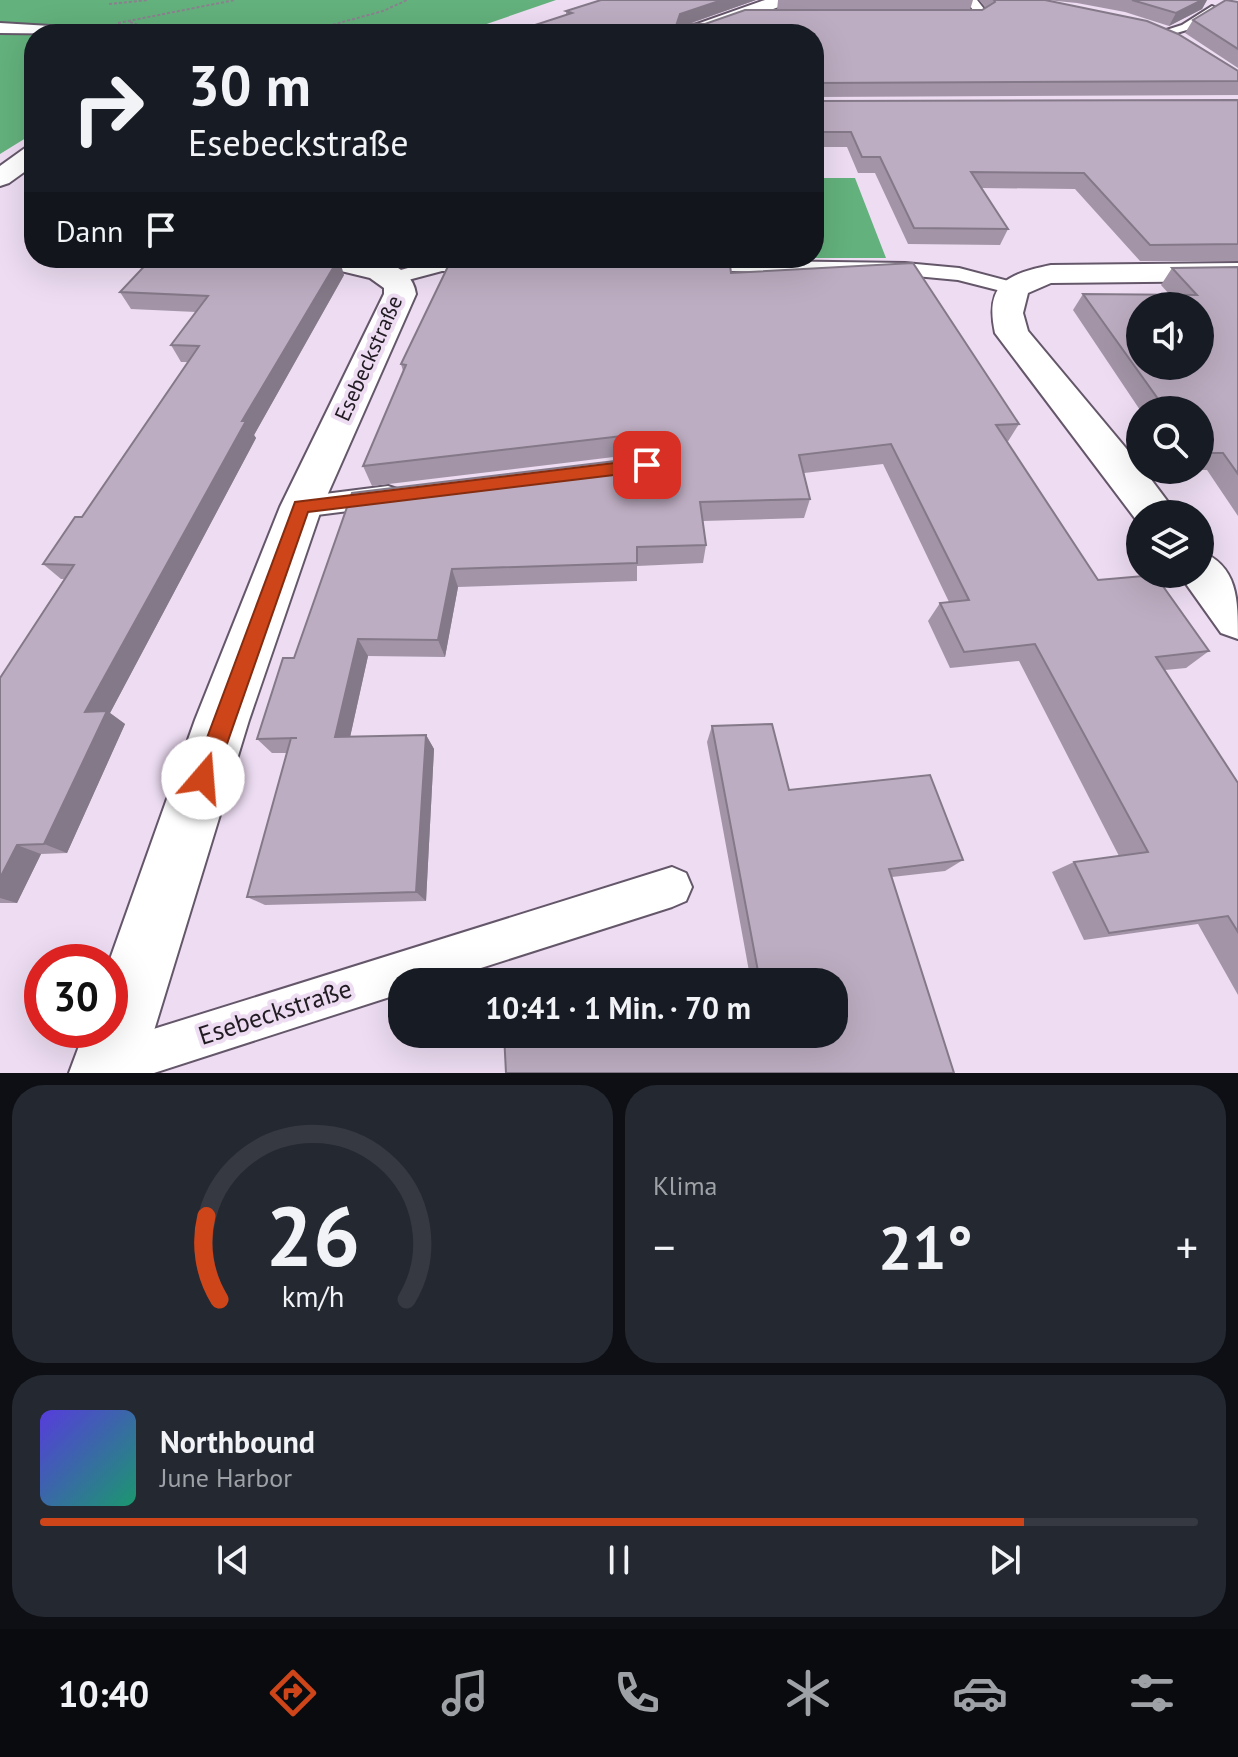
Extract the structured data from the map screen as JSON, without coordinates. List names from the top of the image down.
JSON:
{
  "streets": {
    "street": ["Esebeckstraße"]
  },
  "page": {
    "turn": ["30 m", "Esebeckstraße"],
    "then": "Dann",
    "limit": "30",
    "trip": "10:41 · 1 Min. · 70 m",
    "tile": "Klima",
    "heat": ["−", "21°", "+"],
    "song": ["Northbound", "June Harbor"],
    "tabs": "10:40",
    "gauge": ["26", "km/h"]
  }
}
